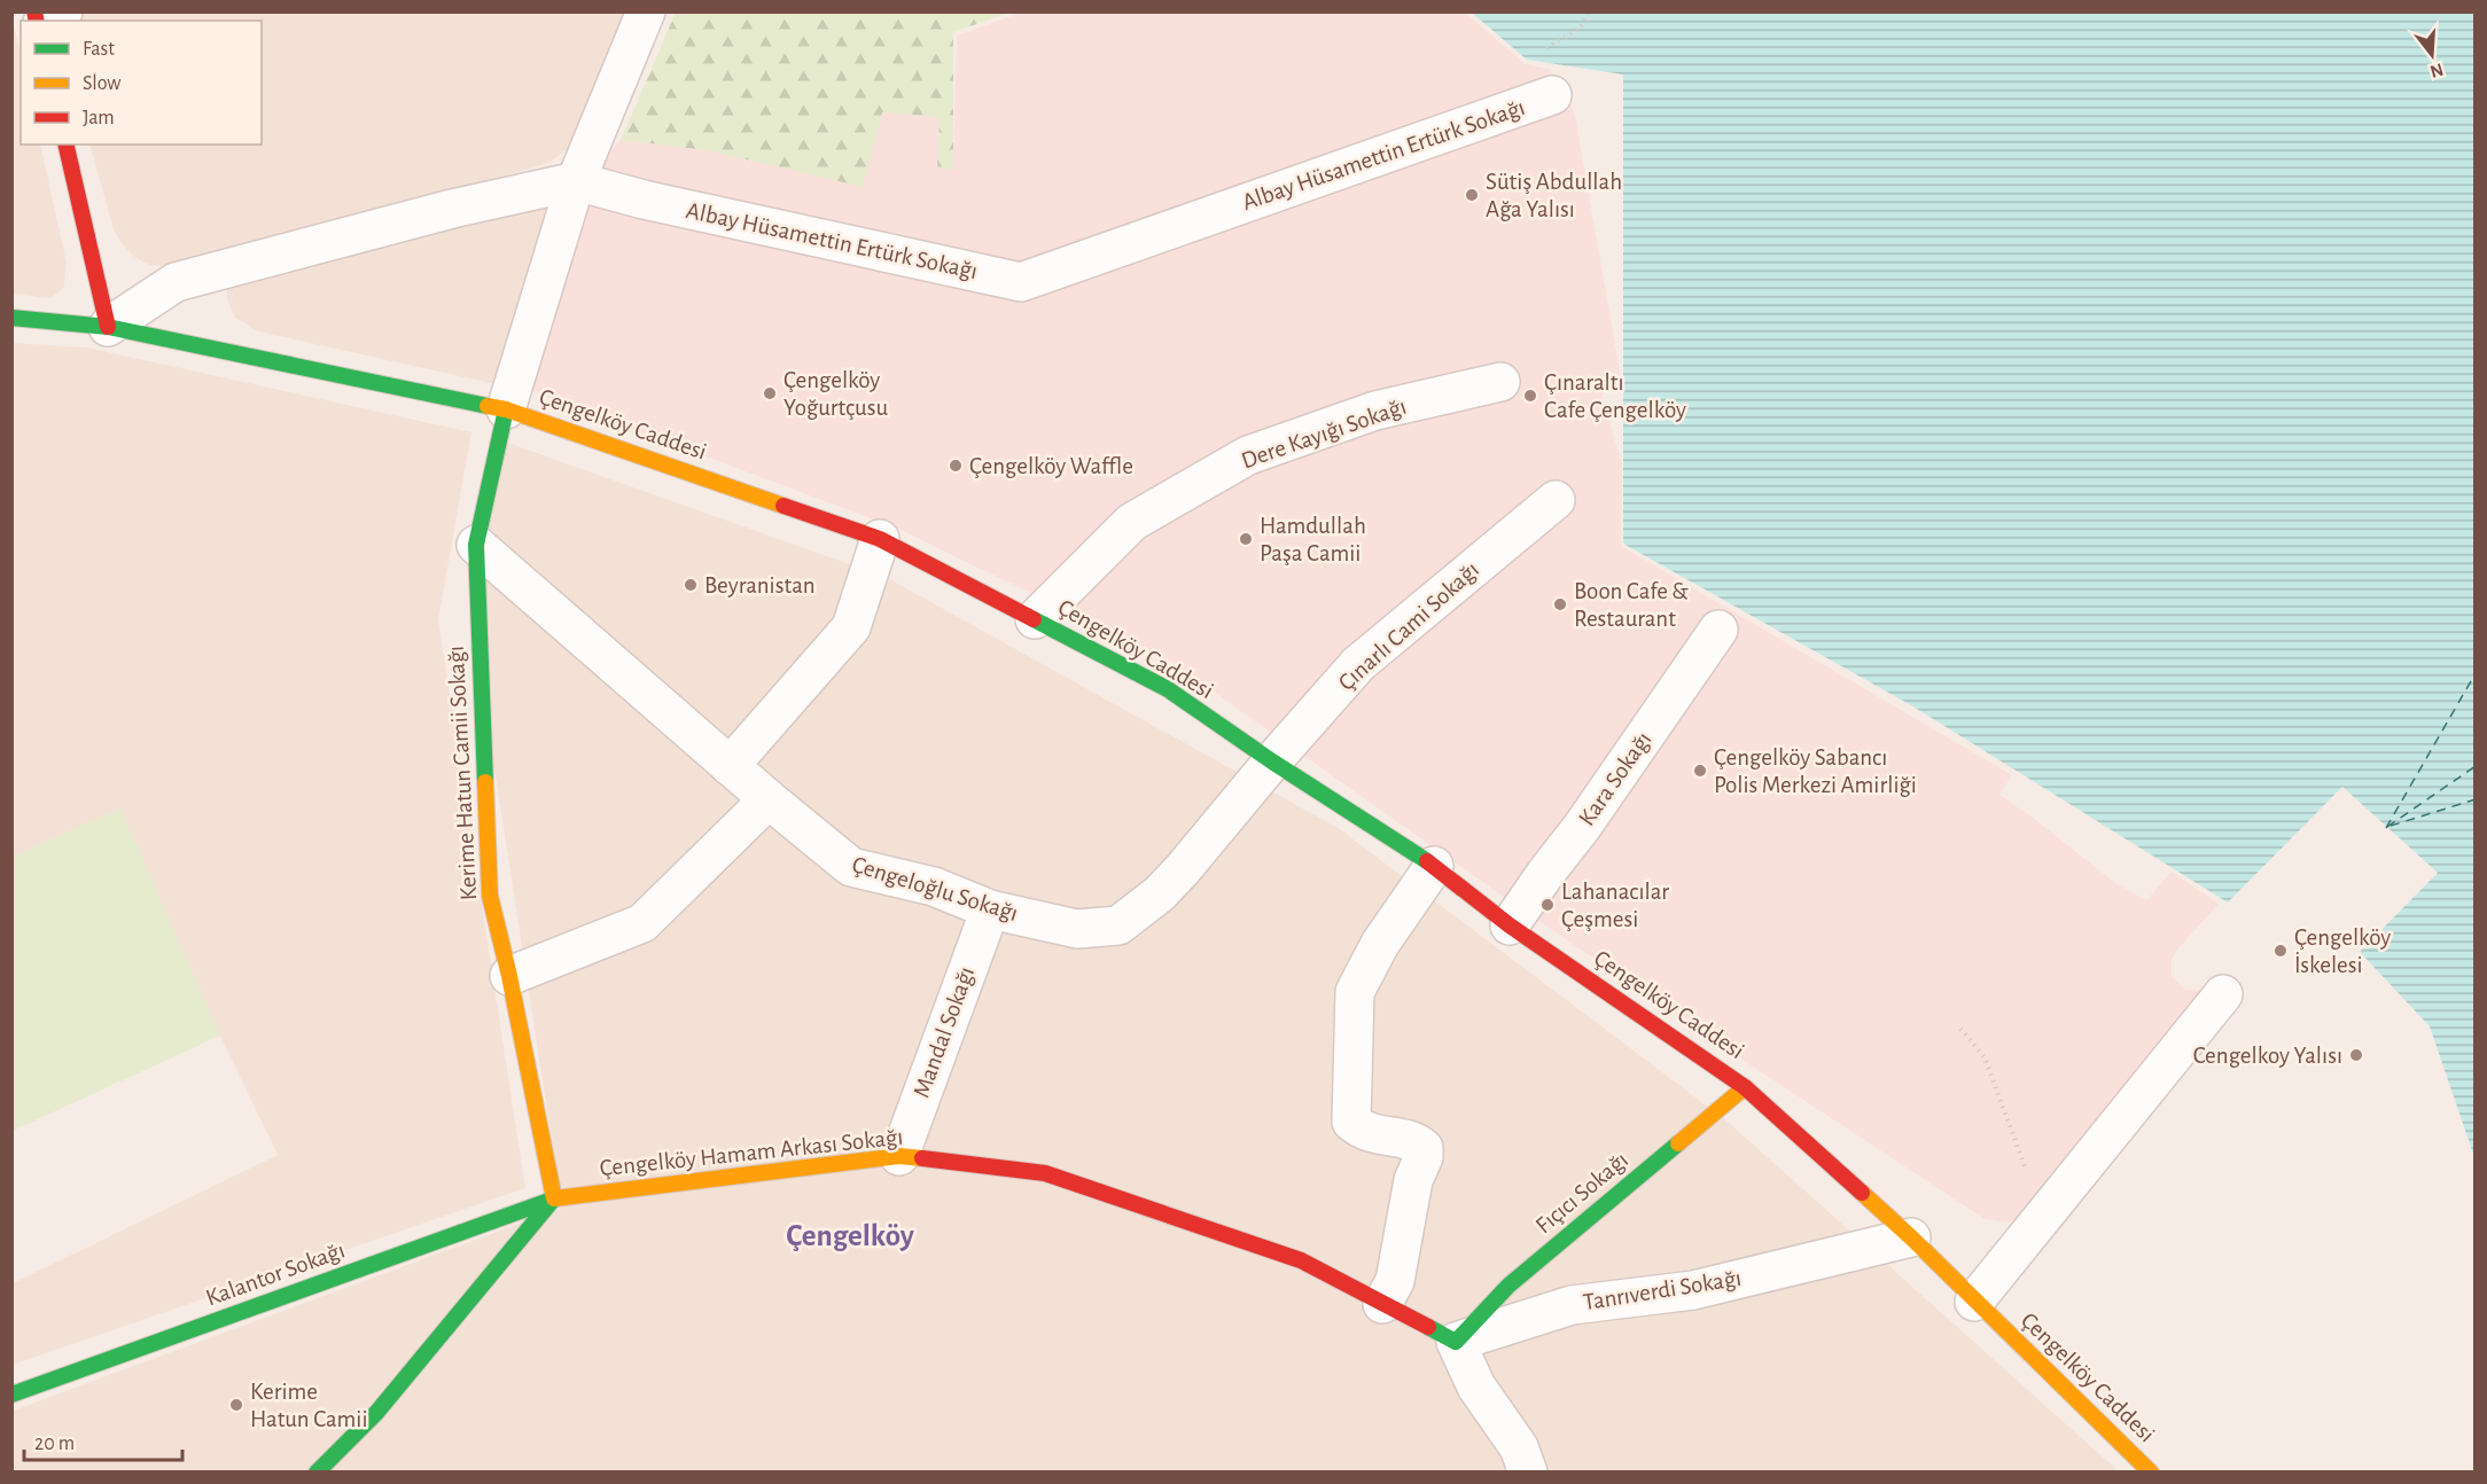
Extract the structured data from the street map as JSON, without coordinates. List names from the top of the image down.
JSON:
{
  "streets": {
    "street": [
      "Albay Hüsamettin Ertürk Sokağı",
      "Çengelköy Caddesi",
      "Dere Kayığı Sokağı",
      "Çınarlı Cami Sokağı",
      "Kerime Hatun Camii Sokağı",
      "Kara Sokağı",
      "Çengeloğlu Sokağı",
      "Mandal Sokağı",
      "Çengelköy Hamam Arkası Sokağı",
      "Fıçıcı Sokağı",
      "Kalantor Sokağı",
      "Tanrıverdi Sokağı"
    ]
  },
  "crossings": [
    ["Albay Hüsamettin Ertürk Sokağı", "Çengelköy Caddesi"],
    ["Çengelköy Caddesi", "Dere Kayığı Sokağı"],
    ["Çengelköy Caddesi", "Çınarlı Cami Sokağı"],
    ["Çengelköy Caddesi", "Kerime Hatun Camii Sokağı"],
    ["Çengelköy Caddesi", "Kara Sokağı"],
    ["Çengelköy Caddesi", "Çengeloğlu Sokağı"],
    ["Çengelköy Caddesi", "Fıçıcı Sokağı"],
    ["Çengelköy Caddesi", "Tanrıverdi Sokağı"],
    ["Çınarlı Cami Sokağı", "Çengeloğlu Sokağı"],
    ["Kerime Hatun Camii Sokağı", "Çengeloğlu Sokağı"],
    ["Kerime Hatun Camii Sokağı", "Çengelköy Hamam Arkası Sokağı"],
    ["Kerime Hatun Camii Sokağı", "Kalantor Sokağı"],
    ["Çengeloğlu Sokağı", "Mandal Sokağı"],
    ["Mandal Sokağı", "Çengelköy Hamam Arkası Sokağı"],
    ["Çengelköy Hamam Arkası Sokağı", "Fıçıcı Sokağı"],
    ["Çengelköy Hamam Arkası Sokağı", "Kalantor Sokağı"],
    ["Çengelköy Hamam Arkası Sokağı", "Tanrıverdi Sokağı"],
    ["Fıçıcı Sokağı", "Tanrıverdi Sokağı"]
  ],
  "districts": ["Çengelköy"],
  "places": [
    "Sütiş Abdullah Ağa Yalısı",
    "Çengelköy Yoğurtçusu",
    "Çınaraltı Cafe Çengelköy",
    "Çengelköy Waffle",
    "Hamdullah Paşa Camii",
    "Beyranistan",
    "Boon Cafe & Restaurant",
    "Çengelköy Sabancı Polis Merkezi Amirliği",
    "Lahanacılar Çeşmesi",
    "Çengelköy İskelesi",
    "Cengelkoy Yalısı",
    "Kerime Hatun Camii"
  ],
  "legend": ["Fast", "Slow", "Jam"],
  "scale_bar": "20 m",
  "north": "bottom"
}
